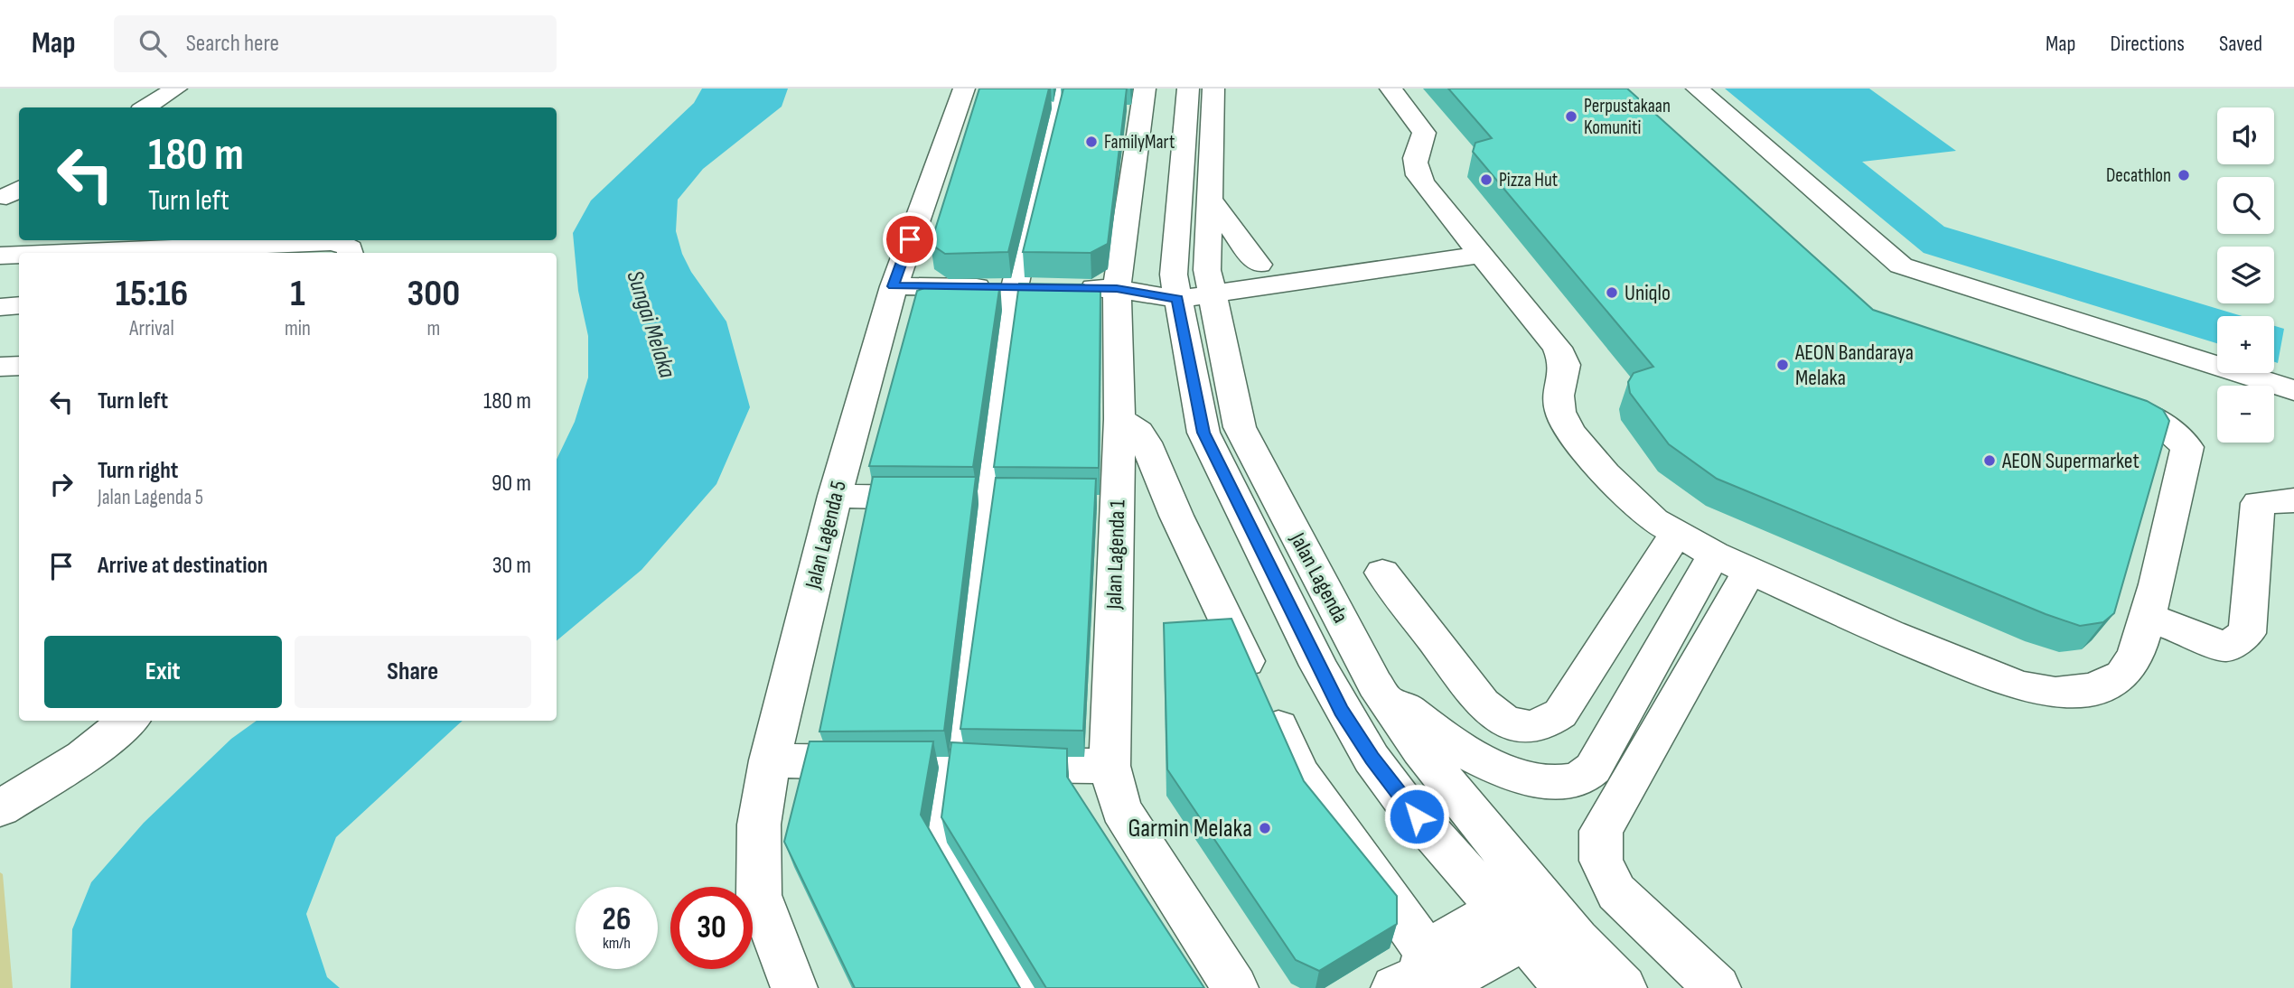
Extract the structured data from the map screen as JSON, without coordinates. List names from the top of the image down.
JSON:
{
  "streets": {
    "street": ["Jalan Lagenda 5", "Jalan Lagenda 1", "Jalan Lagenda"]
  },
  "water": ["Sungai Melaka"],
  "places": [
    "Perpustakaan Komuniti",
    "FamilyMart",
    "Decathlon",
    "Pizza Hut",
    "Uniqlo",
    "AEON Bandaraya Melaka",
    "AEON Supermarket",
    "Garmin Melaka"
  ],
  "page": {
    "header": "Map",
    "search": "Search here",
    "nav": ["Map", "Directions", "Saved"],
    "map_buttons": ["+", "−"],
    "turn": ["180 m", "Turn left"],
    "eta": [
      "15:16",
      "Arrival",
      "1",
      "min",
      "300",
      "m"
    ],
    "list": [
      {
        "name": "Turn left",
        "value": "180 m"
      },
      {
        "name": "Turn right",
        "note": "Jalan Lagenda 5",
        "value": "90 m"
      },
      {
        "name": "Arrive at destination",
        "value": "30 m"
      }
    ],
    "buttons": ["Exit", "Share"],
    "speed": "26 km/h",
    "limit": "30"
  }
}
